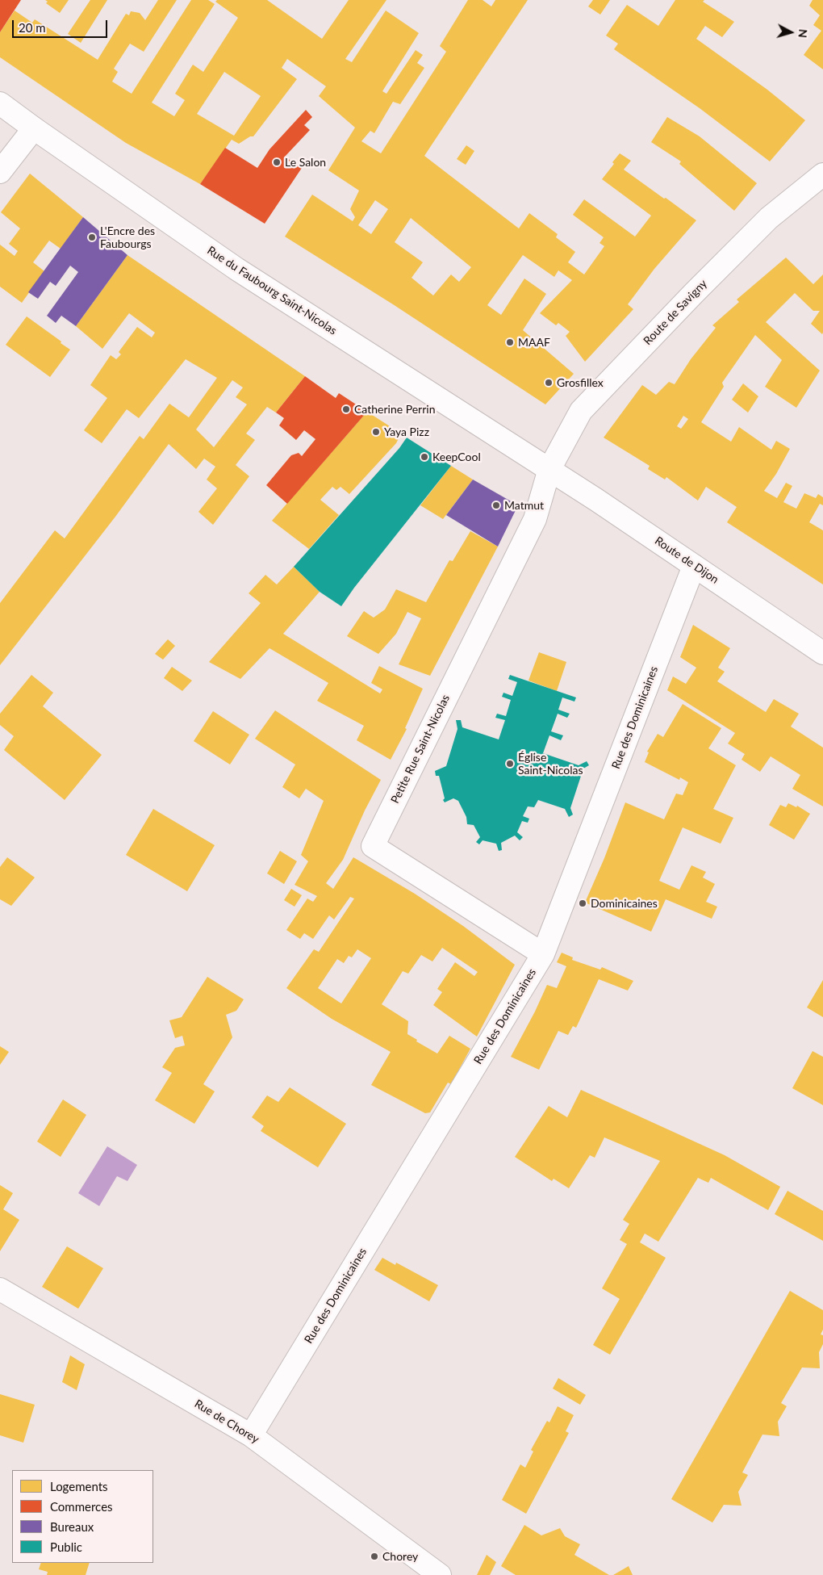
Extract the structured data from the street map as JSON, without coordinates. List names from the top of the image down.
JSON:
{
  "streets": {
    "street": [
      "Rue du Faubourg Saint-Nicolas",
      "Route de Savigny",
      "Route de Dijon",
      "Rue des Dominicaines",
      "Petite Rue Saint-Nicolas",
      "Rue de Chorey"
    ]
  },
  "crossings": [
    ["Rue du Faubourg Saint-Nicolas", "Route de Savigny"],
    ["Rue du Faubourg Saint-Nicolas", "Route de Dijon"],
    ["Rue du Faubourg Saint-Nicolas", "Petite Rue Saint-Nicolas"],
    ["Route de Savigny", "Route de Dijon"],
    ["Route de Savigny", "Petite Rue Saint-Nicolas"],
    ["Route de Dijon", "Rue des Dominicaines"],
    ["Route de Dijon", "Petite Rue Saint-Nicolas"],
    ["Rue des Dominicaines", "Petite Rue Saint-Nicolas"],
    ["Rue des Dominicaines", "Rue de Chorey"]
  ],
  "places": [
    "Le Salon",
    "L'Encre des Faubourgs",
    "MAAF",
    "Grosfillex",
    "Catherine Perrin",
    "Yaya Pizz",
    "KeepCool",
    "Matmut",
    "Église Saint-Nicolas",
    "Dominicaines",
    "Chorey"
  ],
  "legend": [
    "Logements",
    "Commerces",
    "Bureaux",
    "Public"
  ],
  "scale_bar": "20 m",
  "north": "right"
}
